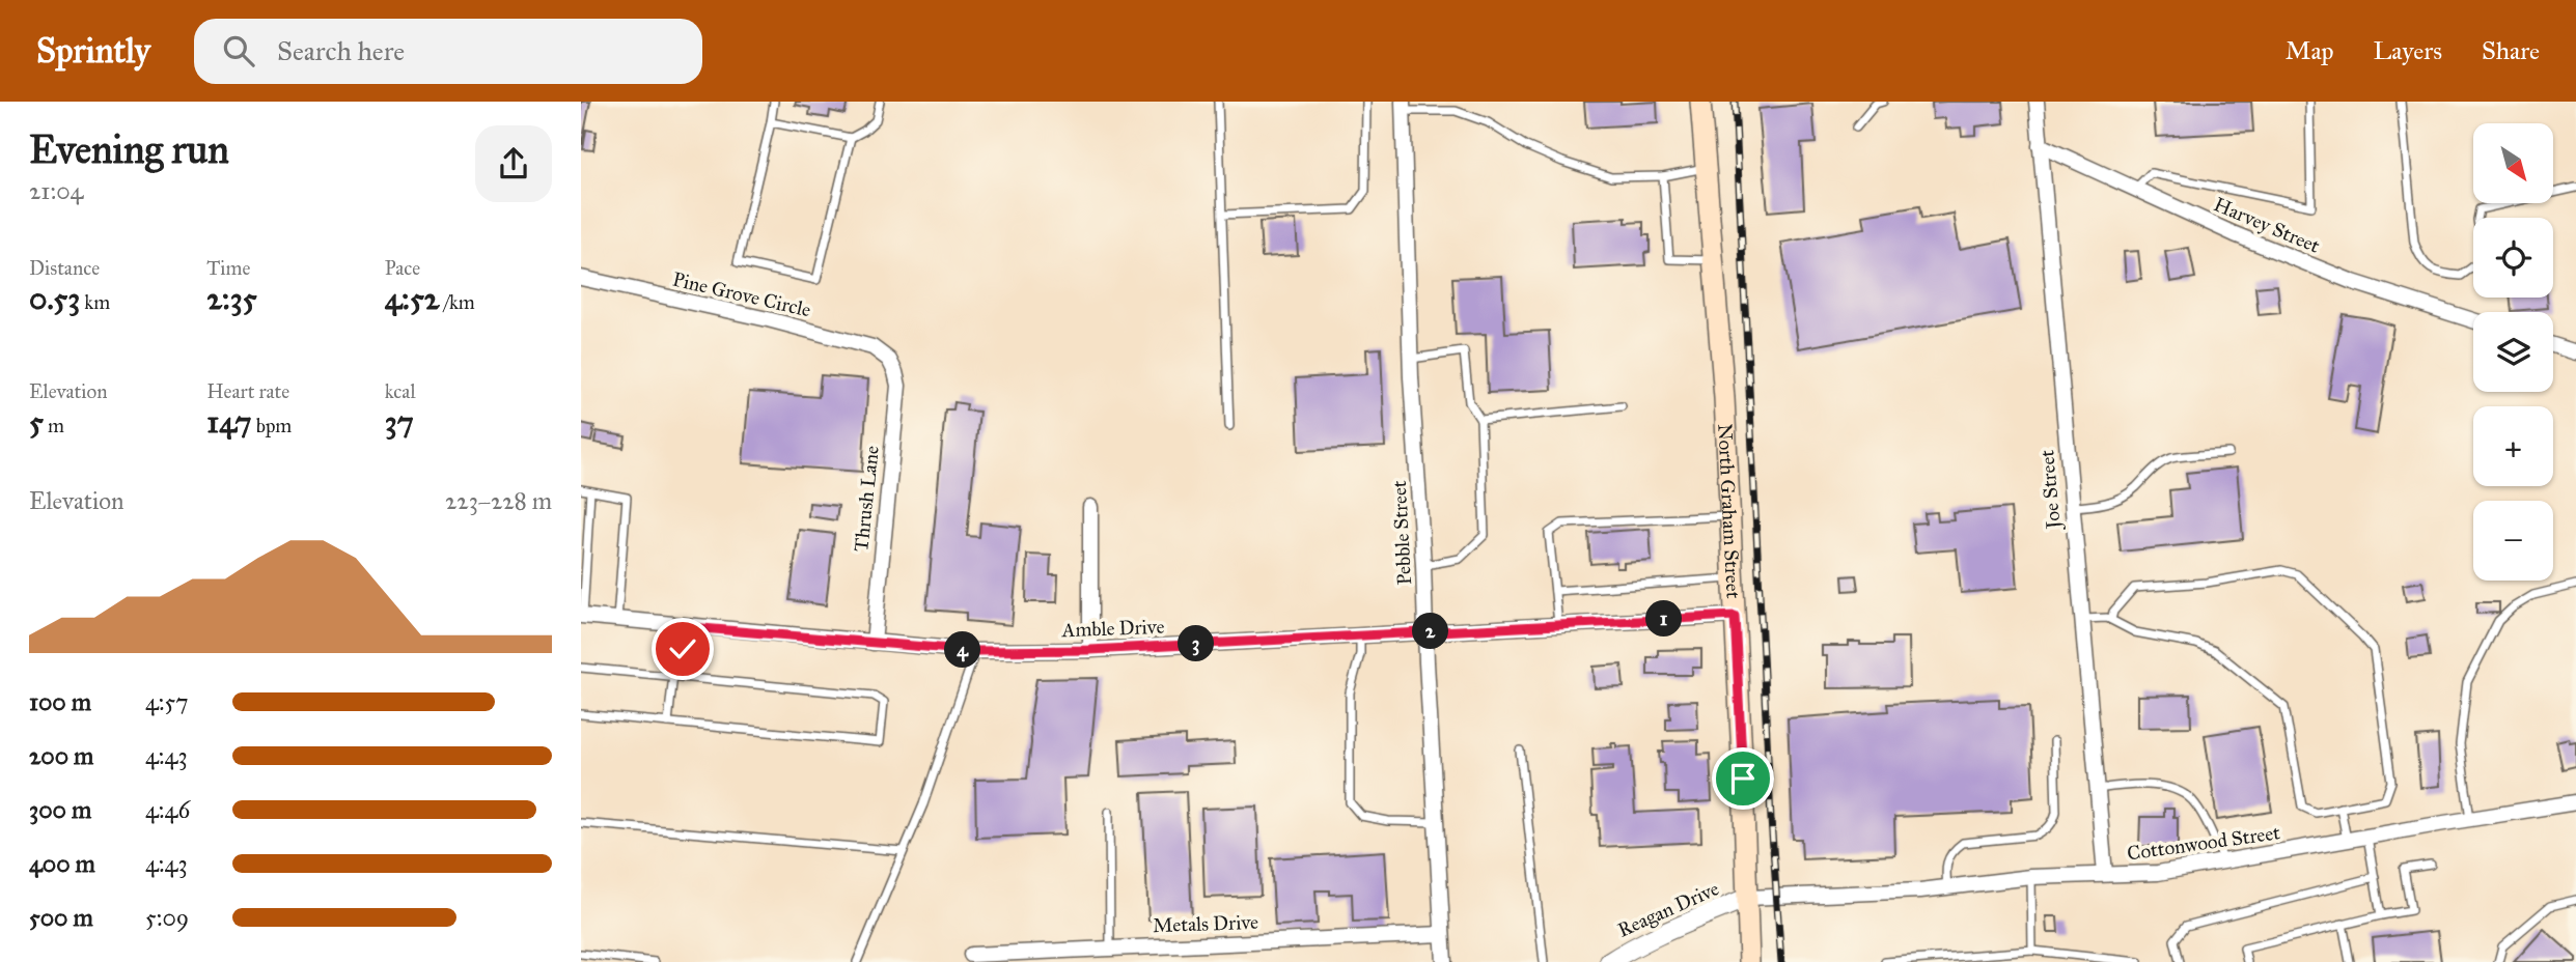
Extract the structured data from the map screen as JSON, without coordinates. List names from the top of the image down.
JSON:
{
  "streets": {
    "main road": ["North Graham Street"],
    "street": [
      "Harvey Street",
      "Pine Grove Circle",
      "Joe Street",
      "Thrush Lane",
      "Pebble Street",
      "Amble Drive",
      "Cottonwood Street",
      "Reagan Drive",
      "Metals Drive"
    ]
  },
  "crossings": [
    ["Harvey Street", "Joe Street"],
    ["Pine Grove Circle", "Thrush Lane"],
    ["Joe Street", "Cottonwood Street"],
    ["Thrush Lane", "Amble Drive"],
    ["North Graham Street", "Amble Drive"],
    ["North Graham Street", "Cottonwood Street"],
    ["North Graham Street", "Reagan Drive"],
    ["Pebble Street", "Amble Drive"],
    ["Pebble Street", "Metals Drive"],
    ["Cottonwood Street", "Reagan Drive"]
  ],
  "north": "bottom right",
  "page": {
    "header": "Sprintly",
    "search": "Search here",
    "nav": ["Map", "Layers", "Share"],
    "heading": ["Evening run", "21:04"],
    "map_buttons": ["+", "−"],
    "stats": [
      ["Distance", "0.53 km"],
      ["Time", "2:35"],
      ["Pace", "4:52 /km"],
      ["Elevation", "5 m"],
      ["Heart rate", "147 bpm"],
      ["kcal", "37"]
    ],
    "chart": ["Elevation", "223–228 m"],
    "pins": [
      "1",
      "2",
      "3",
      "4"
    ],
    "list": [
      {
        "name": "100 m",
        "note": "4:57"
      },
      {
        "name": "200 m",
        "note": "4:43"
      },
      {
        "name": "300 m",
        "note": "4:46"
      },
      {
        "name": "400 m",
        "note": "4:43"
      },
      {
        "name": "500 m",
        "note": "5:09"
      }
    ]
  }
}
